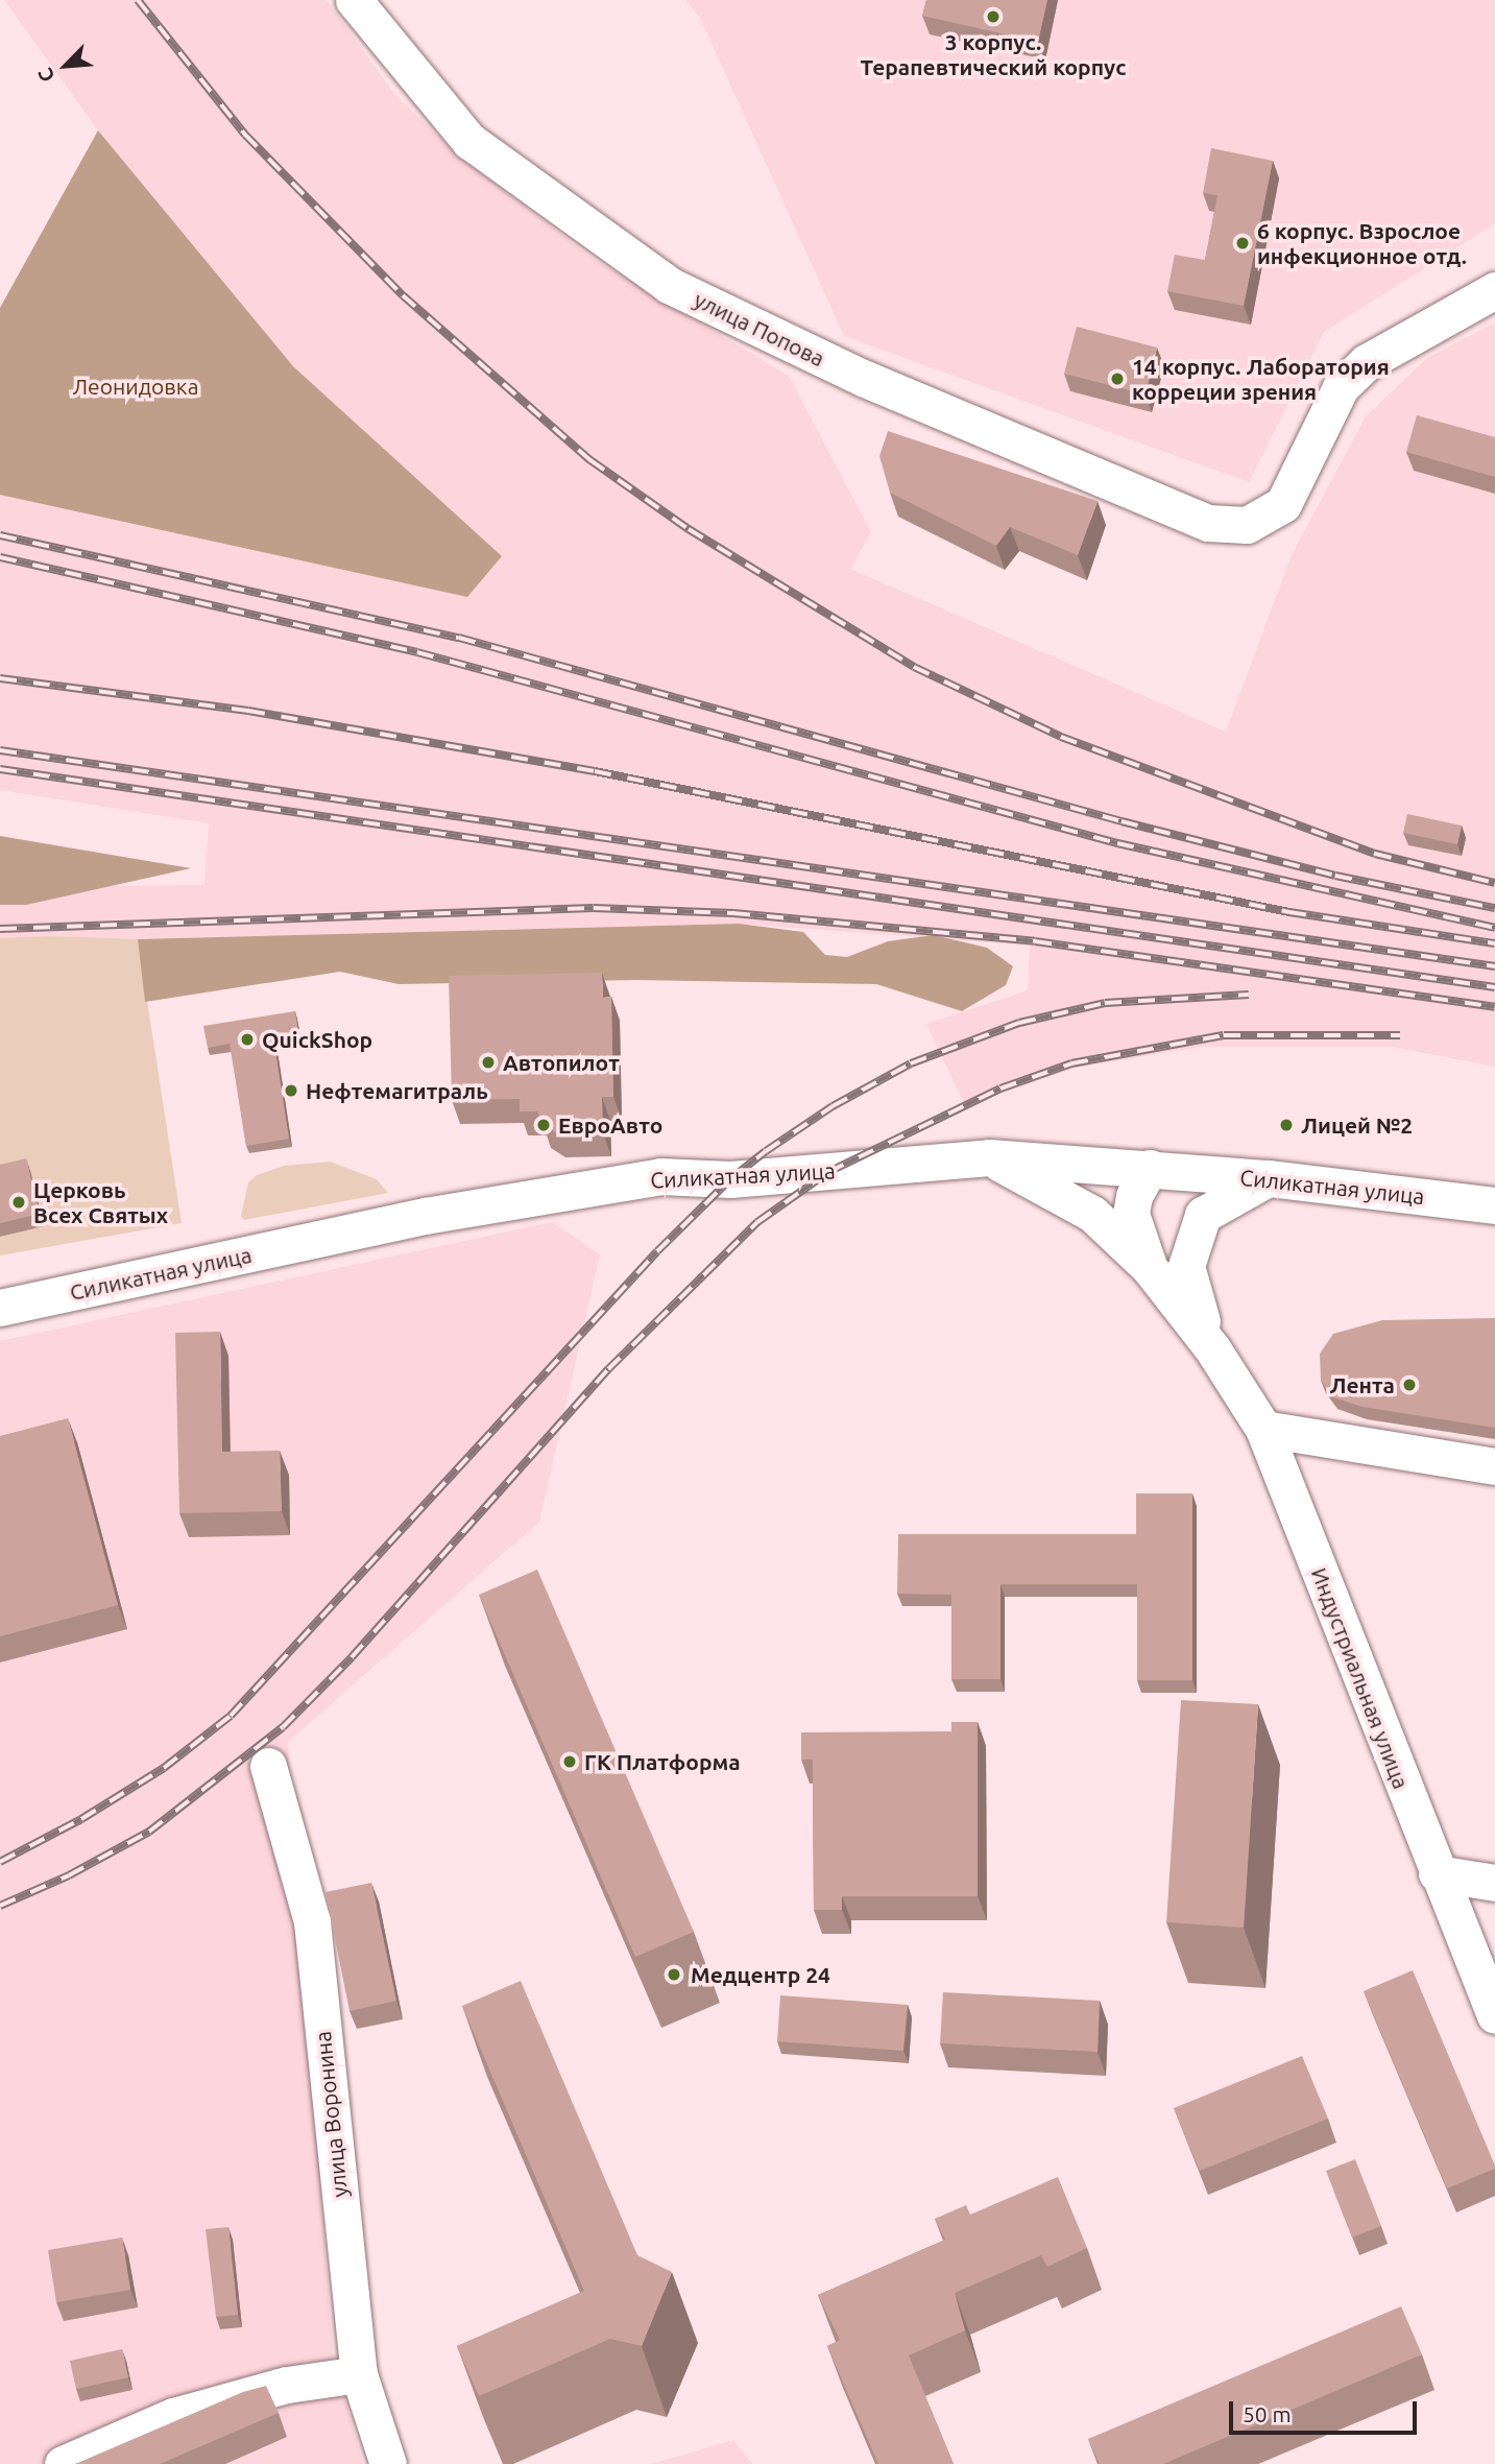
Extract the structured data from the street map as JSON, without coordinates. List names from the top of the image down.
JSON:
{
  "streets": {
    "street": [
      "улица Попова",
      "Силикатная улица",
      "Индустриальная улица",
      "улица Воронина"
    ]
  },
  "crossings": [
    ["Силикатная улица", "Индустриальная улица"]
  ],
  "parks": ["Леонидовка"],
  "places": [
    "3 корпус. Терапевтический корпус",
    "6 корпус. Взрослое инфекционное отд.",
    "14 корпус. Лаборатория корреции зрения",
    "QuickShop",
    "Автопилот",
    "Нефтемагитраль",
    "ЕвроАвто",
    "Лицей №2",
    "Церковь Всех Святых",
    "Лента",
    "ГК Платформа",
    "Медцентр 24"
  ],
  "scale_bar": "50 m",
  "north": "bottom left"
}
